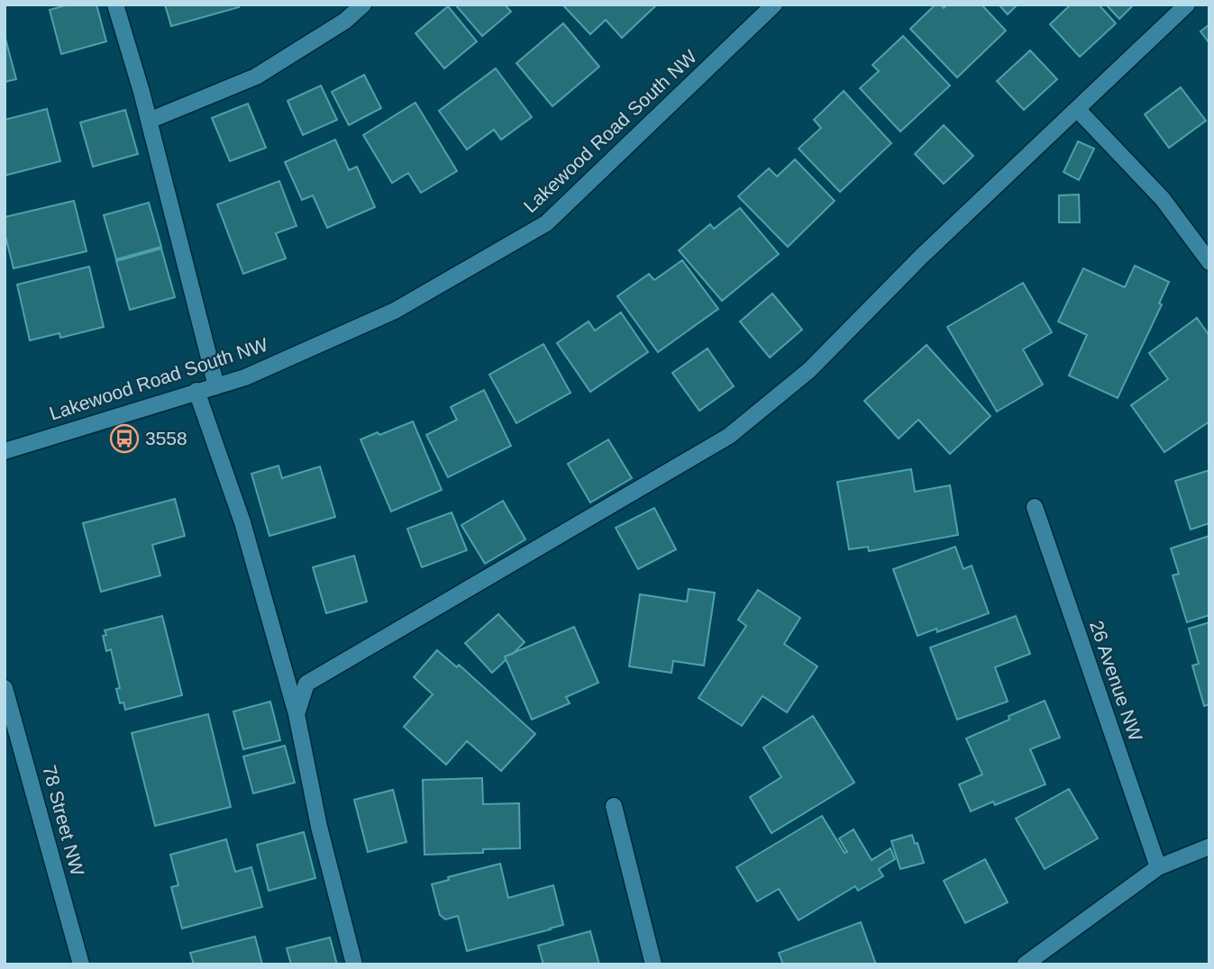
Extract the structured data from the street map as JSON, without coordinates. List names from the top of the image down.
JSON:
{
  "streets": {
    "street": ["Lakewood Road South NW", "26 Avenue NW", "78 Street NW"]
  },
  "places": {
    "bus stop": ["3558"]
  }
}
